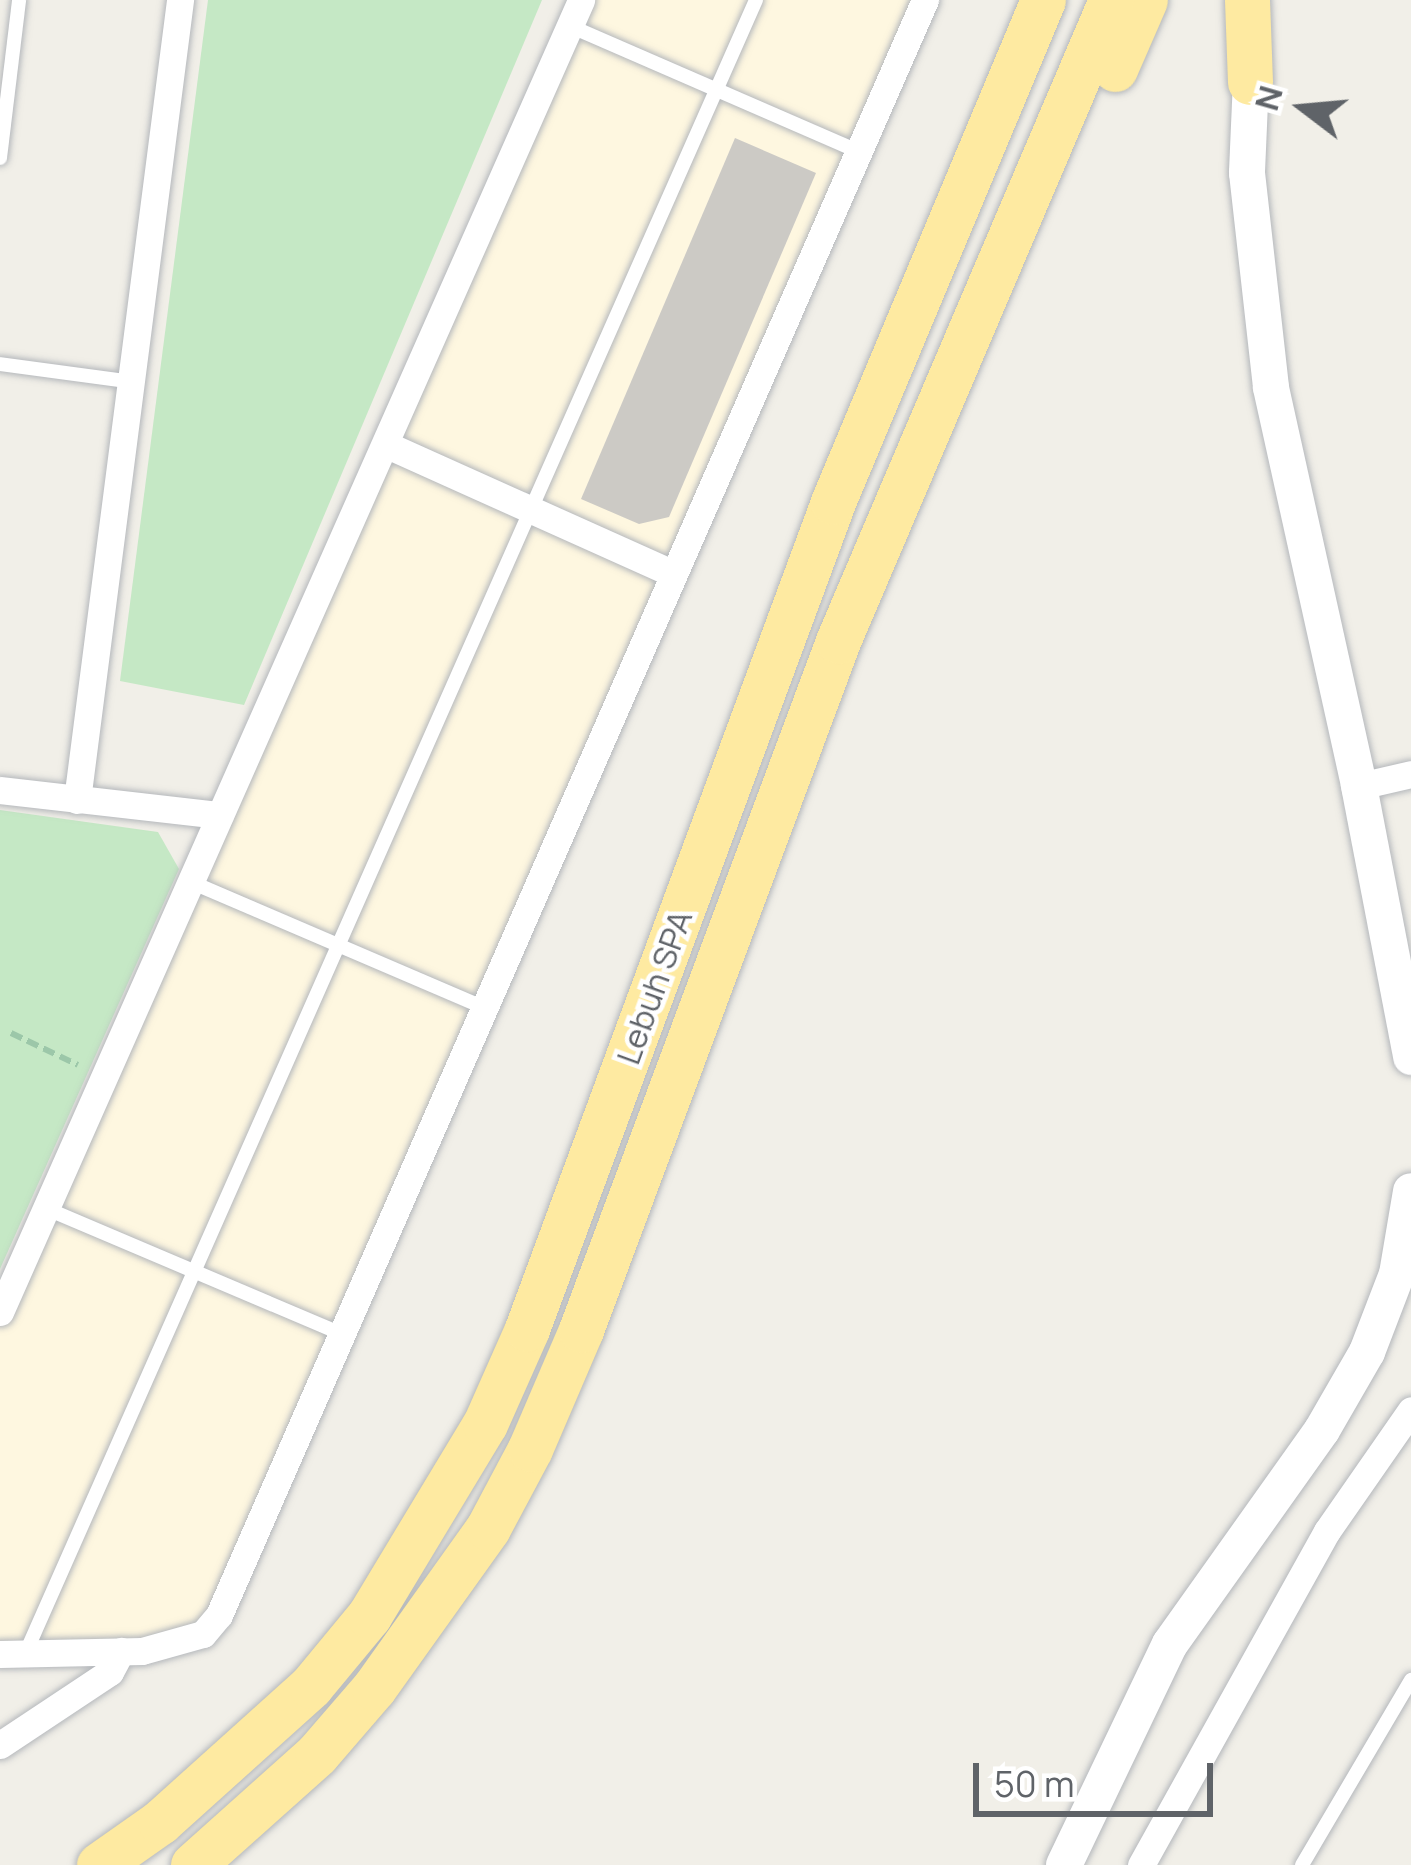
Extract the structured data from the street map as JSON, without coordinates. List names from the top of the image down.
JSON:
{
  "streets": {
    "highway": ["Lebuh SPA"]
  },
  "scale_bar": "50 m",
  "north": "left"
}
